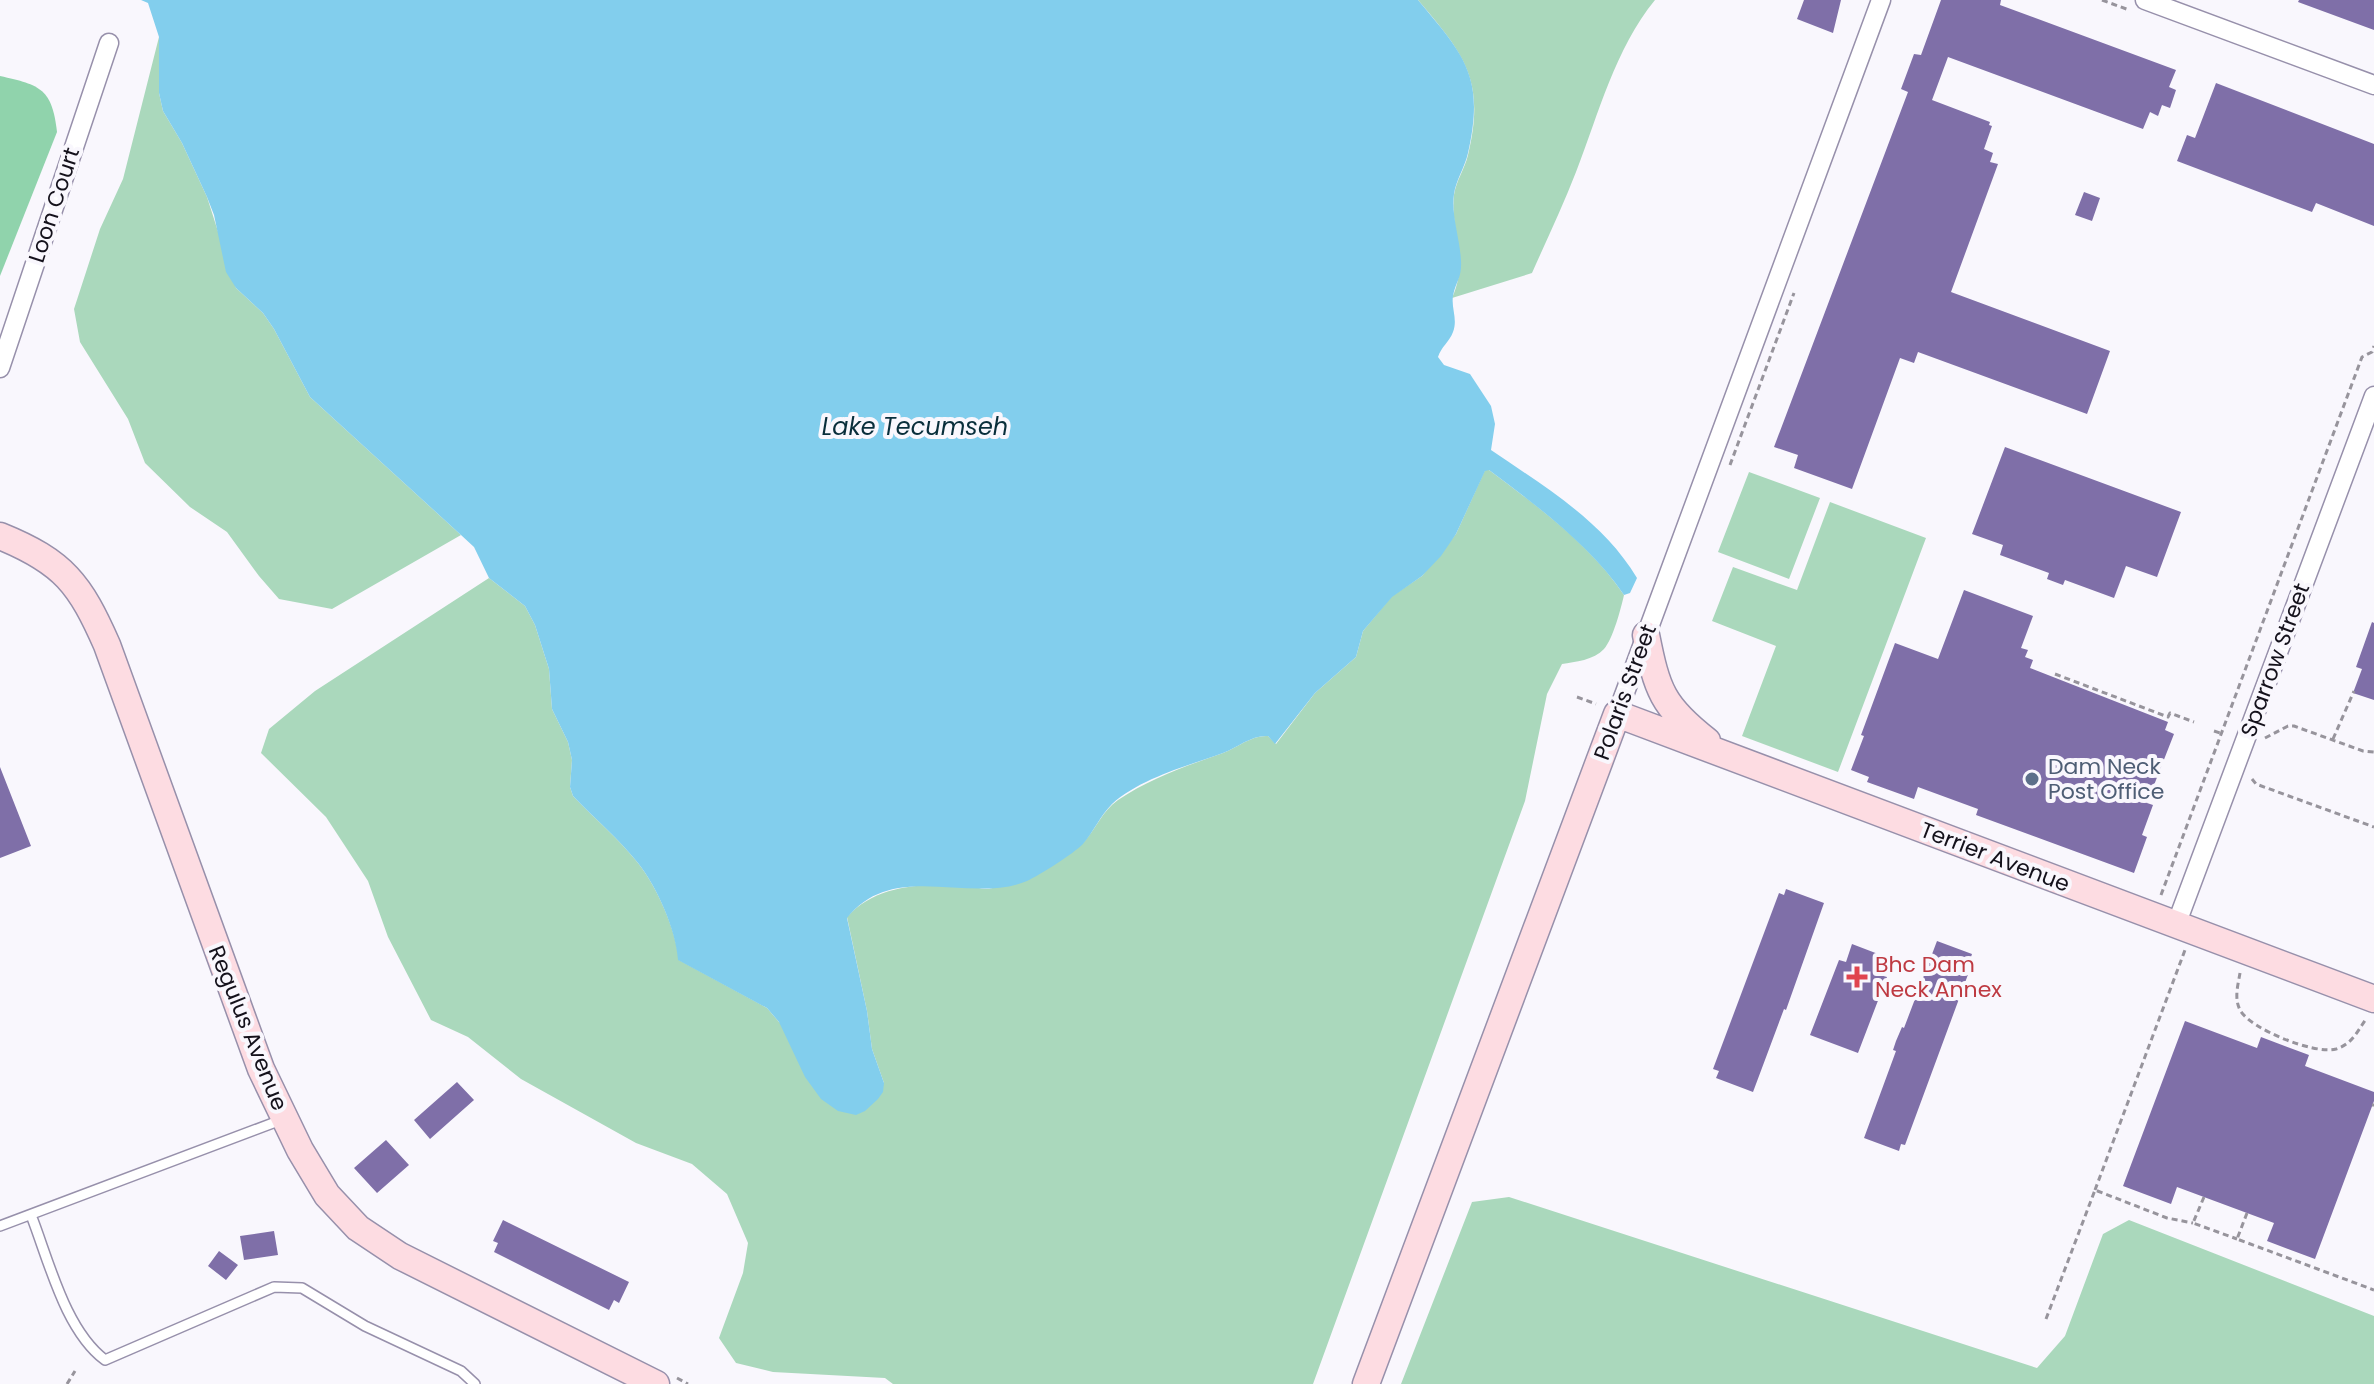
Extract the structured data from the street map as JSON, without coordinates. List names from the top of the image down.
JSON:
{
  "streets": {
    "street": [
      "Loon Court",
      "Sparrow Street",
      "Polaris Street",
      "Terrier Avenue",
      "Regulus Avenue"
    ]
  },
  "crossings": [
    ["Sparrow Street", "Terrier Avenue"],
    ["Polaris Street", "Terrier Avenue"]
  ],
  "water": ["Lake Tecumseh"],
  "places": {
    "other": ["Dam Neck Post Office"],
    "health": ["Bhc Dam Neck Annex"]
  }
}
